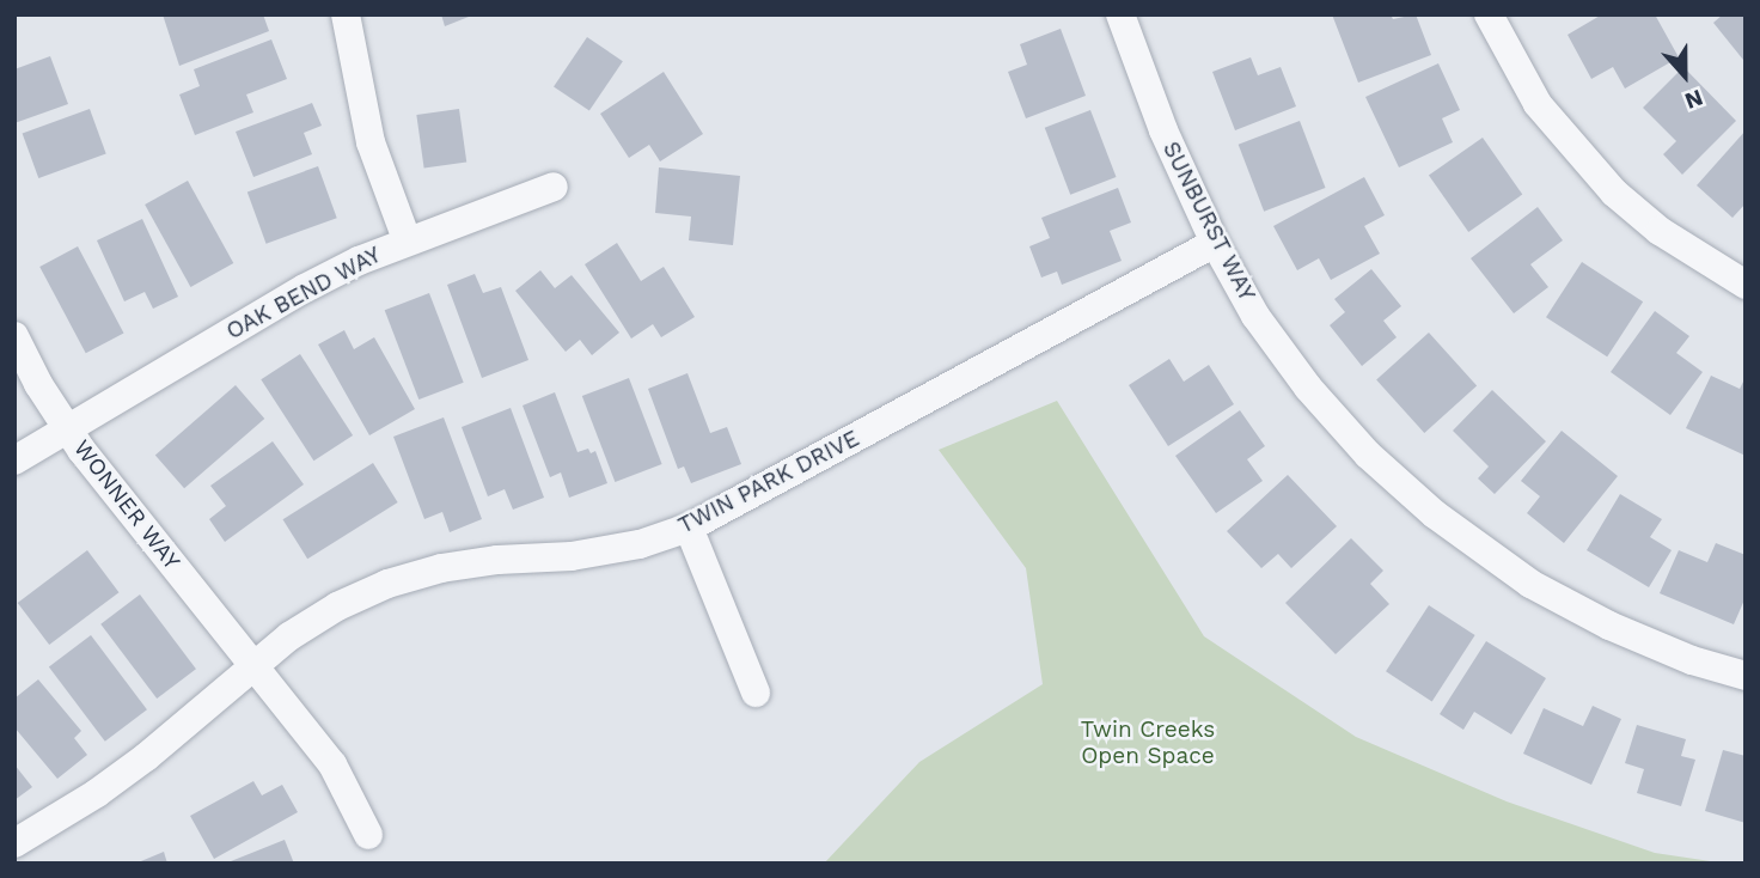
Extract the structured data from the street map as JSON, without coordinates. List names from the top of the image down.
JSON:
{
  "streets": {
    "street": [
      "SUNBURST WAY",
      "OAK BEND WAY",
      "TWIN PARK DRIVE",
      "WONNER WAY"
    ]
  },
  "crossings": [
    ["SUNBURST WAY", "TWIN PARK DRIVE"],
    ["OAK BEND WAY", "WONNER WAY"],
    ["TWIN PARK DRIVE", "WONNER WAY"]
  ],
  "parks": ["Twin Creeks Open Space"],
  "north": "bottom"
}
